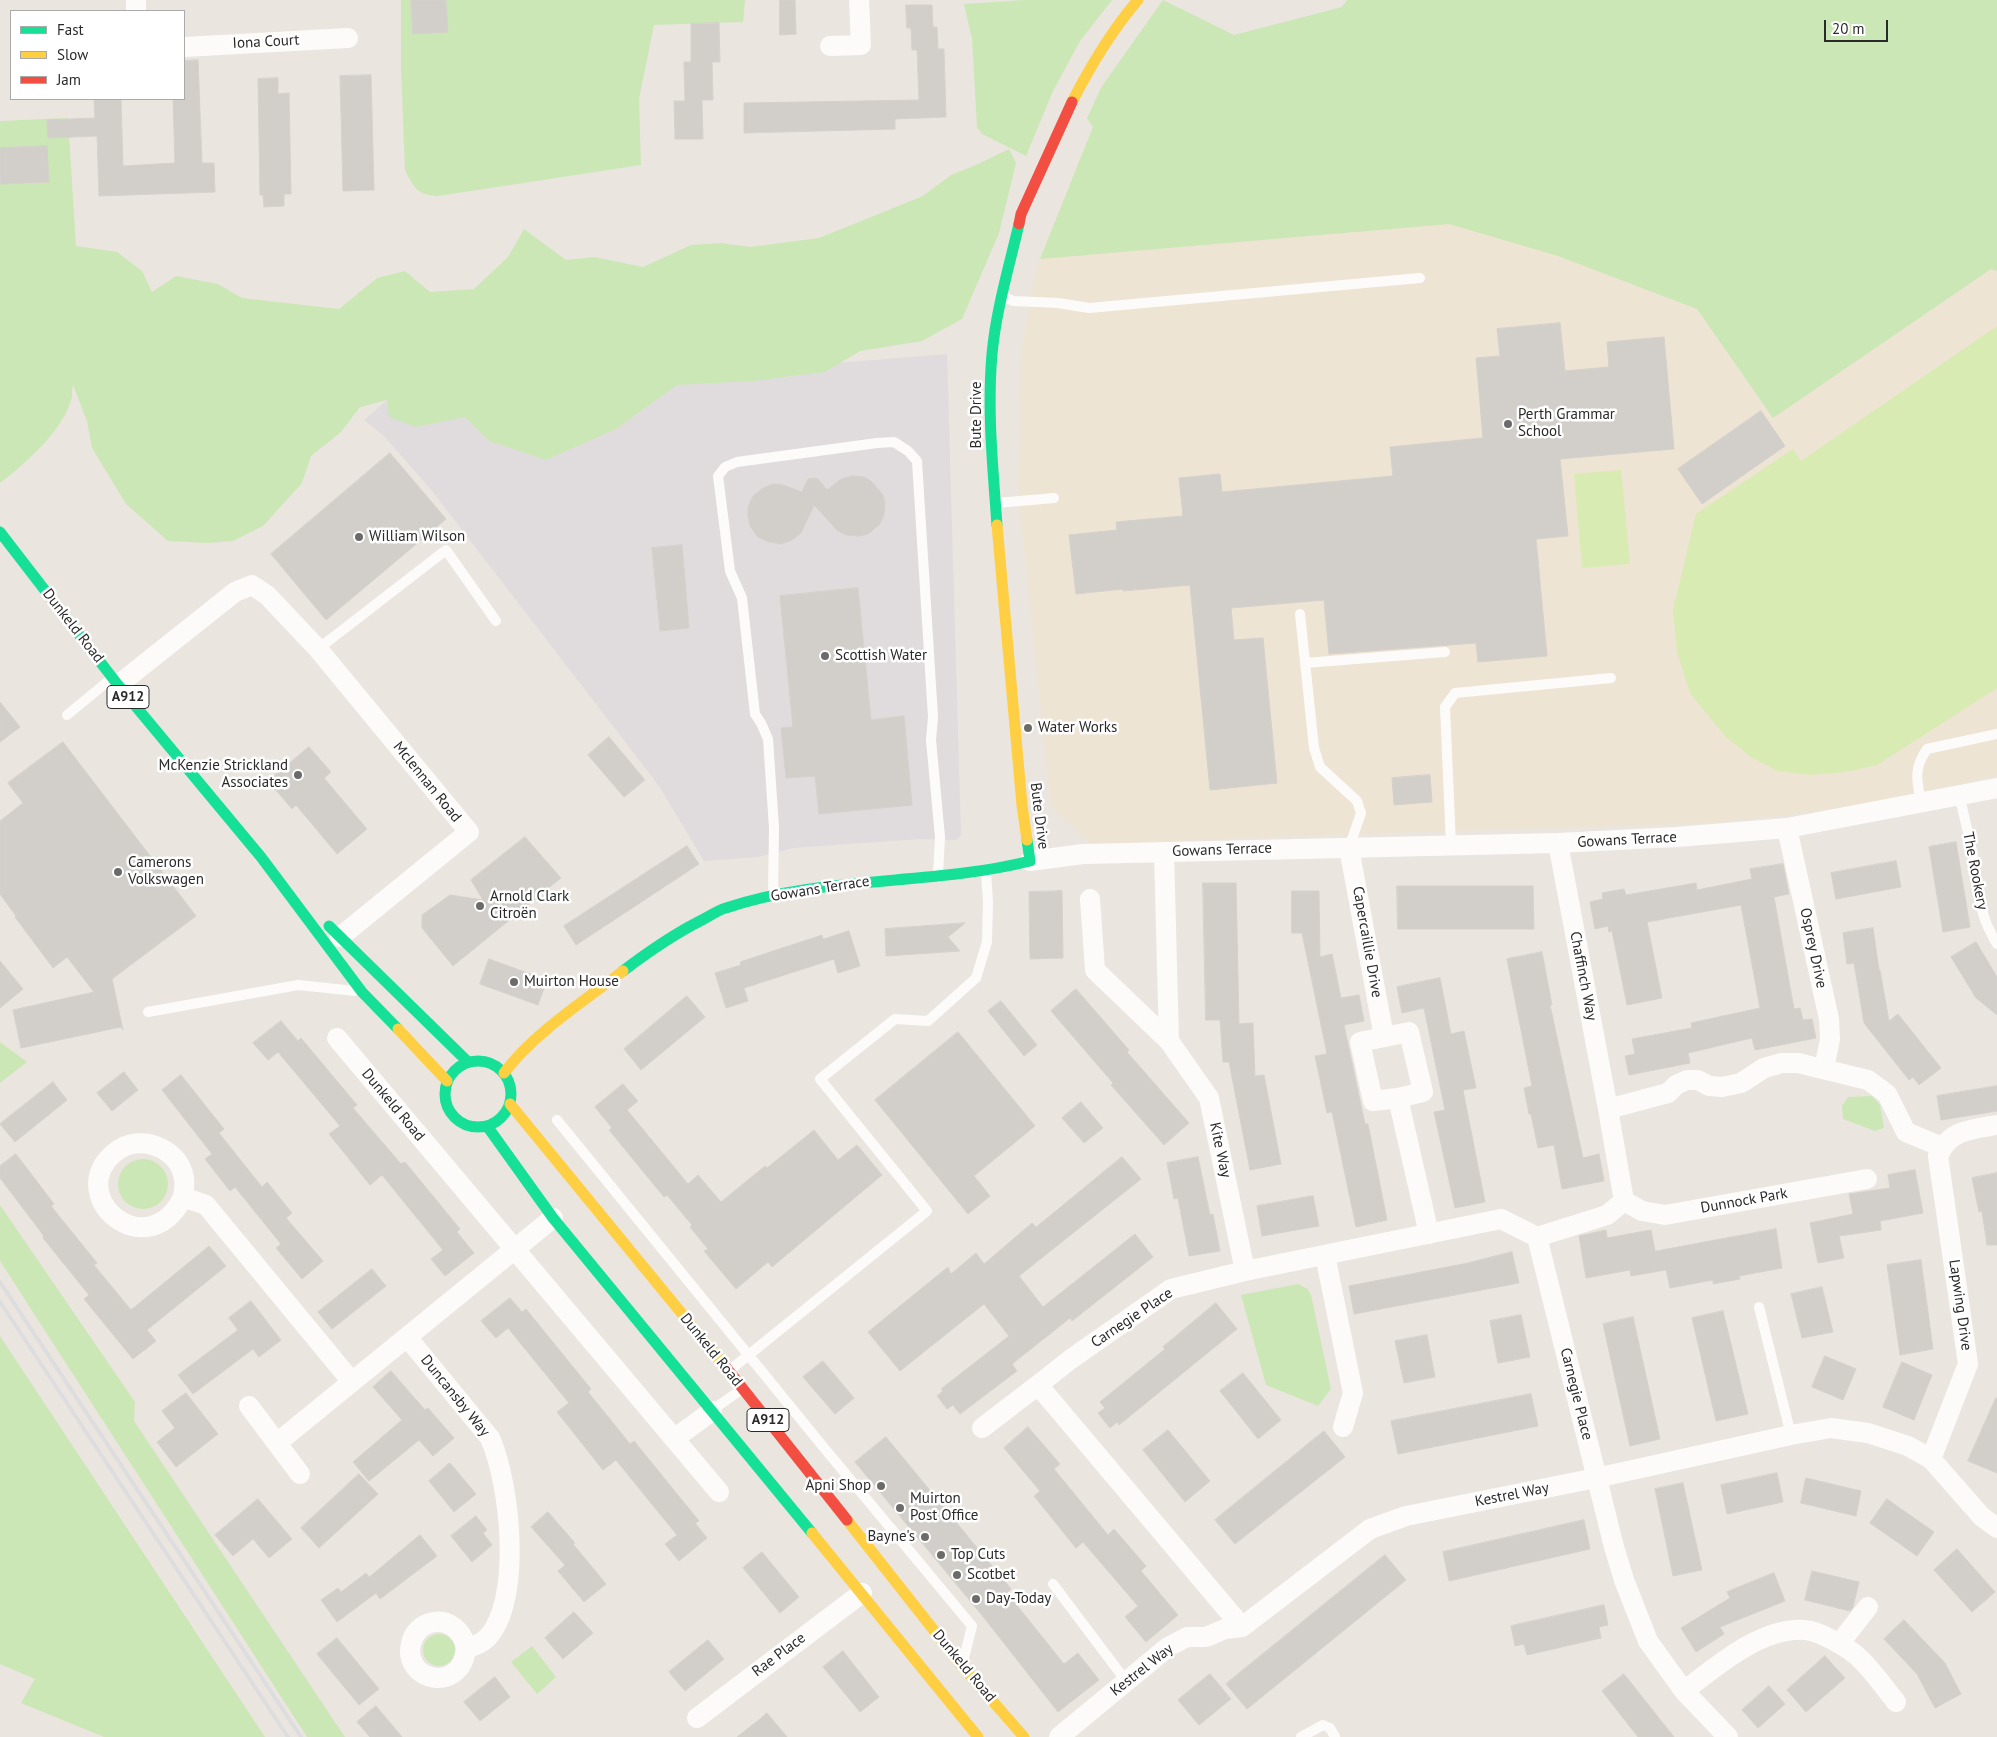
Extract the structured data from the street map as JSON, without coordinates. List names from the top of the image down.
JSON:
{
  "streets": {
    "main road": [
      "Bute Drive",
      "Dunkeld Road",
      "A912",
      "Gowans Terrace"
    ],
    "street": [
      "Iona Court",
      "Mclennan Road",
      "Capercaillie Drive",
      "Osprey Drive",
      "Chaffinch Way",
      "Kite Way",
      "Dunnock Park",
      "Lapwing Drive",
      "Carnegie Place",
      "Duncansby Way",
      "Kestrel Way",
      "Rae Place"
    ],
    "lane": ["The Rookery"]
  },
  "crossings": [
    ["Bute Drive", "Gowans Terrace"],
    ["Dunkeld Road", "A912"],
    ["Dunkeld Road", "Mclennan Road"],
    ["Dunkeld Road", "Gowans Terrace"],
    ["A912", "Gowans Terrace"],
    ["A912", "Rae Place"],
    ["Gowans Terrace", "The Rookery"],
    ["Gowans Terrace", "Capercaillie Drive"],
    ["Gowans Terrace", "Osprey Drive"],
    ["Gowans Terrace", "Chaffinch Way"],
    ["Kite Way", "Carnegie Place"],
    ["Lapwing Drive", "Kestrel Way"],
    ["Carnegie Place", "Kestrel Way"]
  ],
  "places": [
    "Perth Grammar School",
    "William Wilson",
    "Scottish Water",
    "Water Works",
    "McKenzie Strickland Associates",
    "Camerons Volkswagen",
    "Arnold Clark Citroën",
    "Muirton House",
    "Apni Shop",
    "Muirton Post Office",
    "Bayne's",
    "Top Cuts",
    "Scotbet",
    "Day-Today"
  ],
  "legend": ["Fast", "Slow", "Jam"],
  "scale_bar": "20 m"
}
